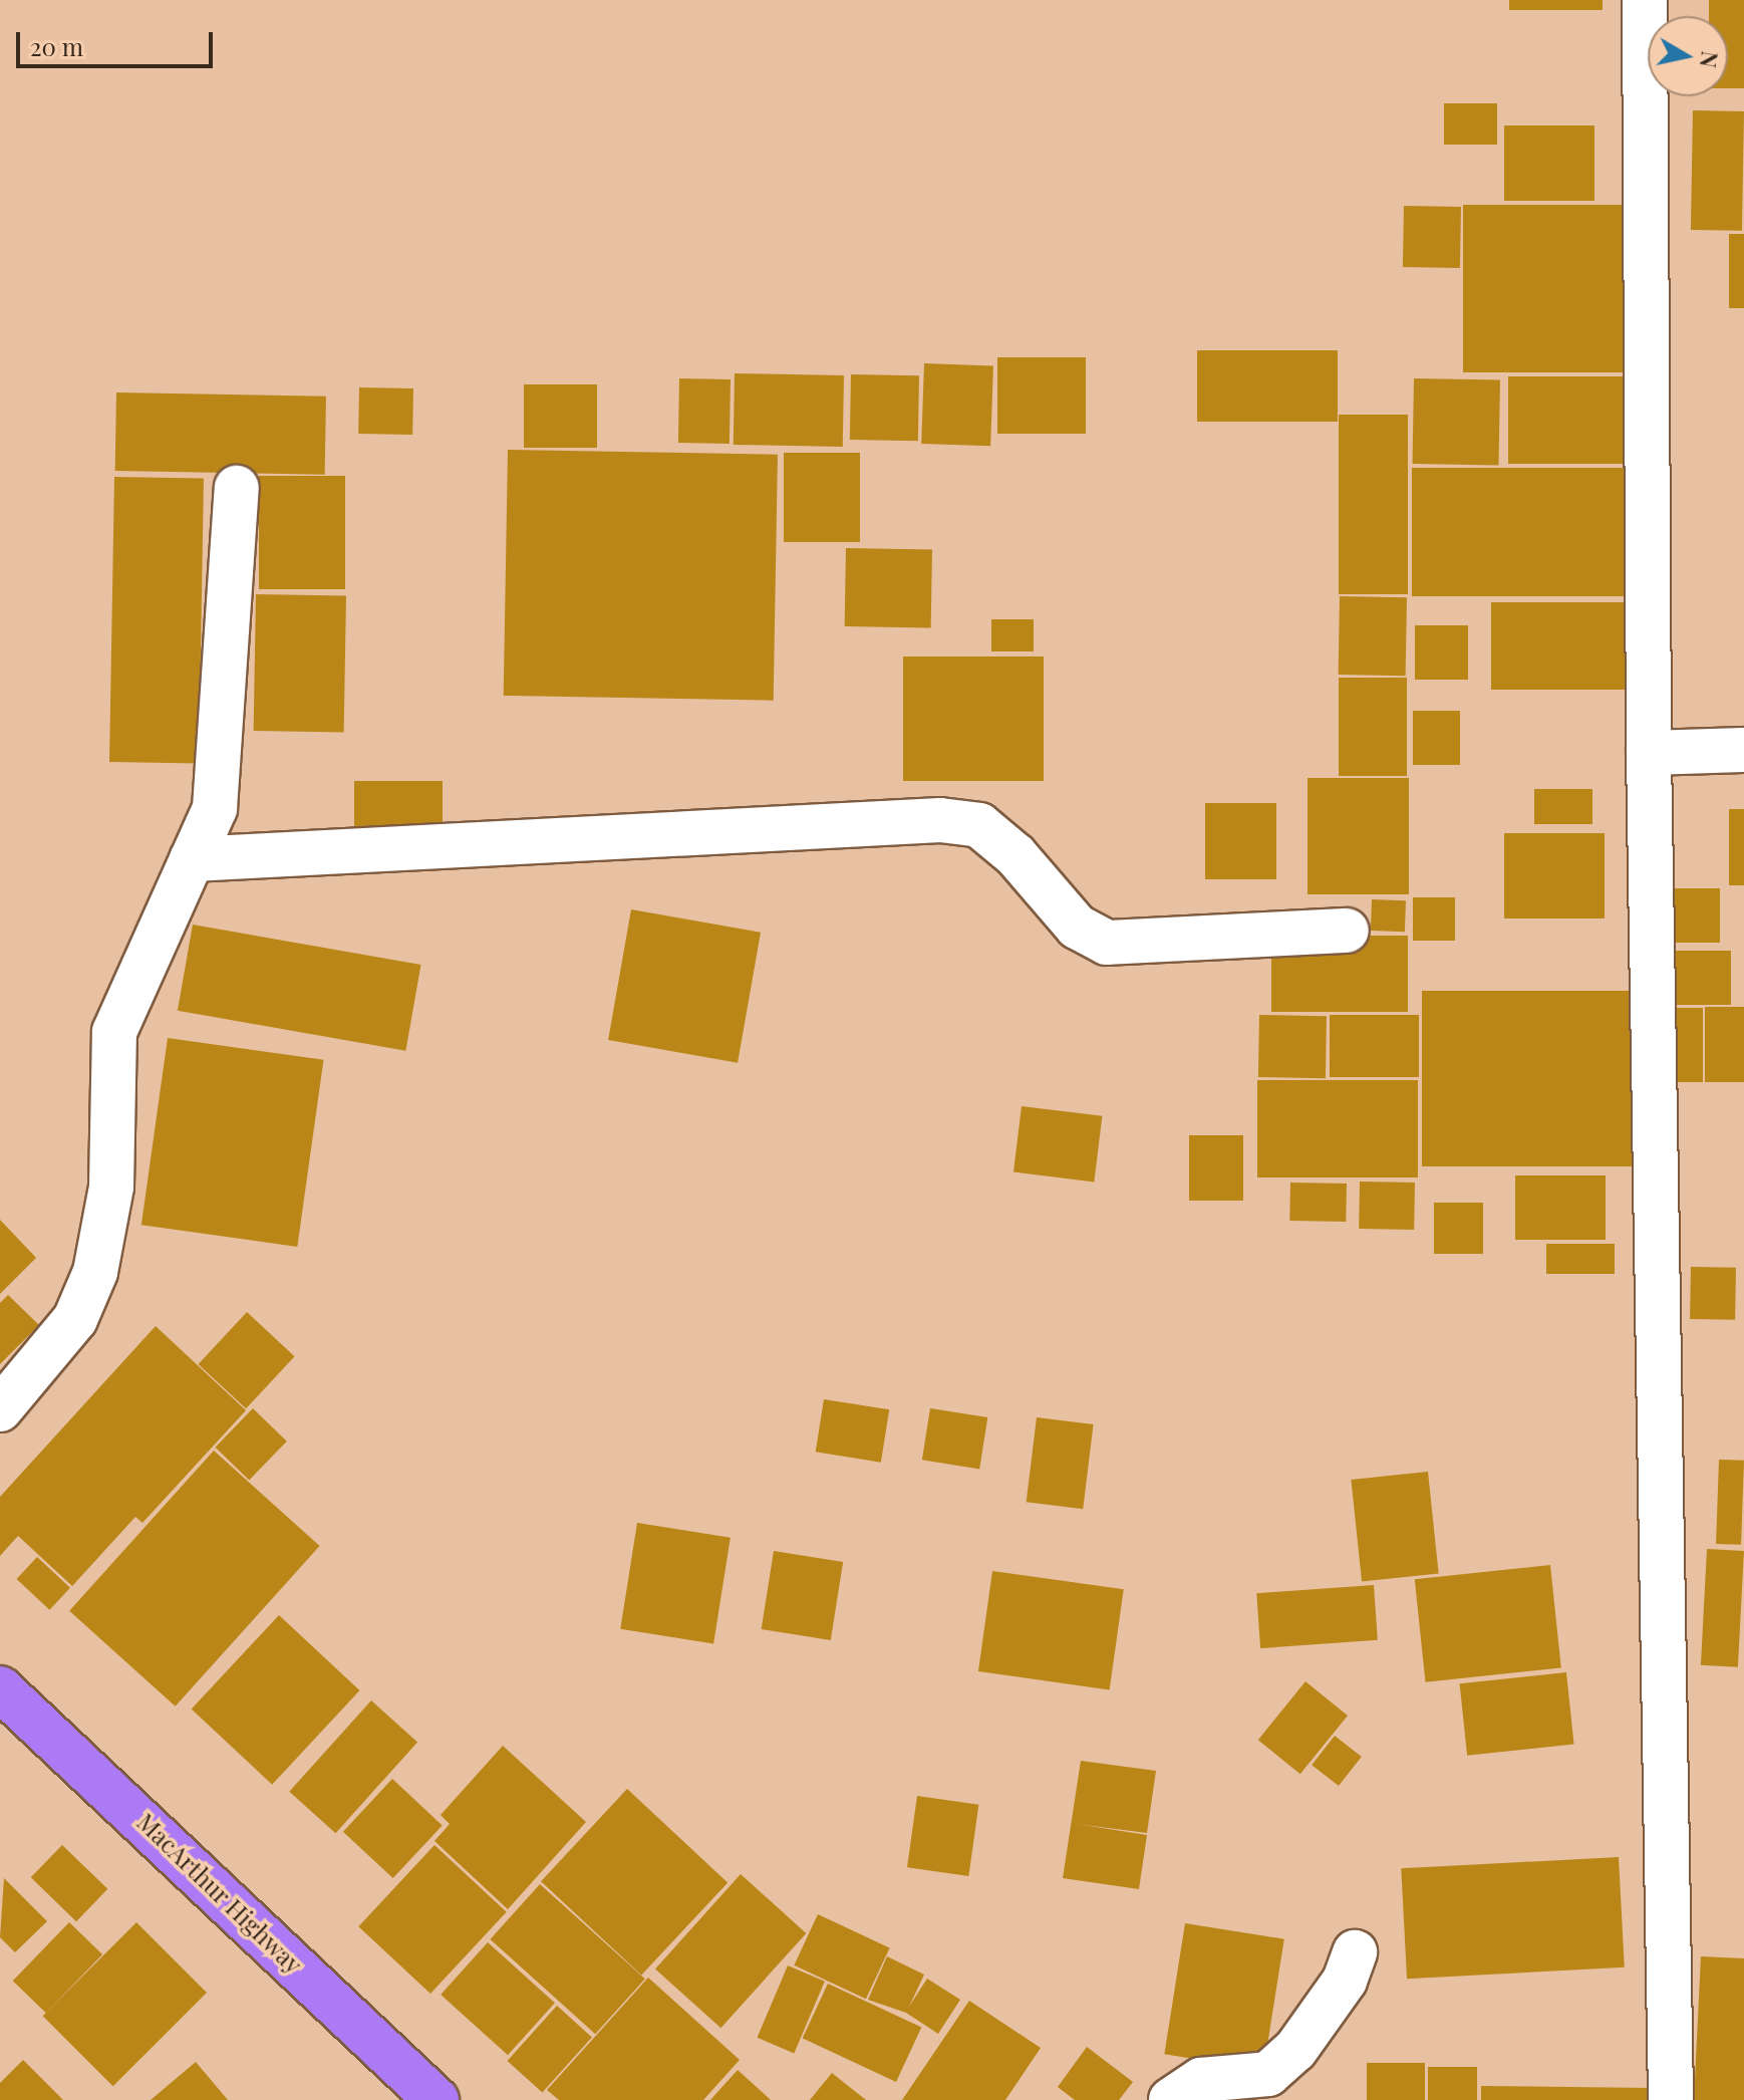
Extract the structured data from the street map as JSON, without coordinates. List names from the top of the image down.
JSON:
{
  "streets": {
    "highway": ["MacArthur Highway"]
  },
  "scale_bar": "20 m",
  "north": "right"
}
